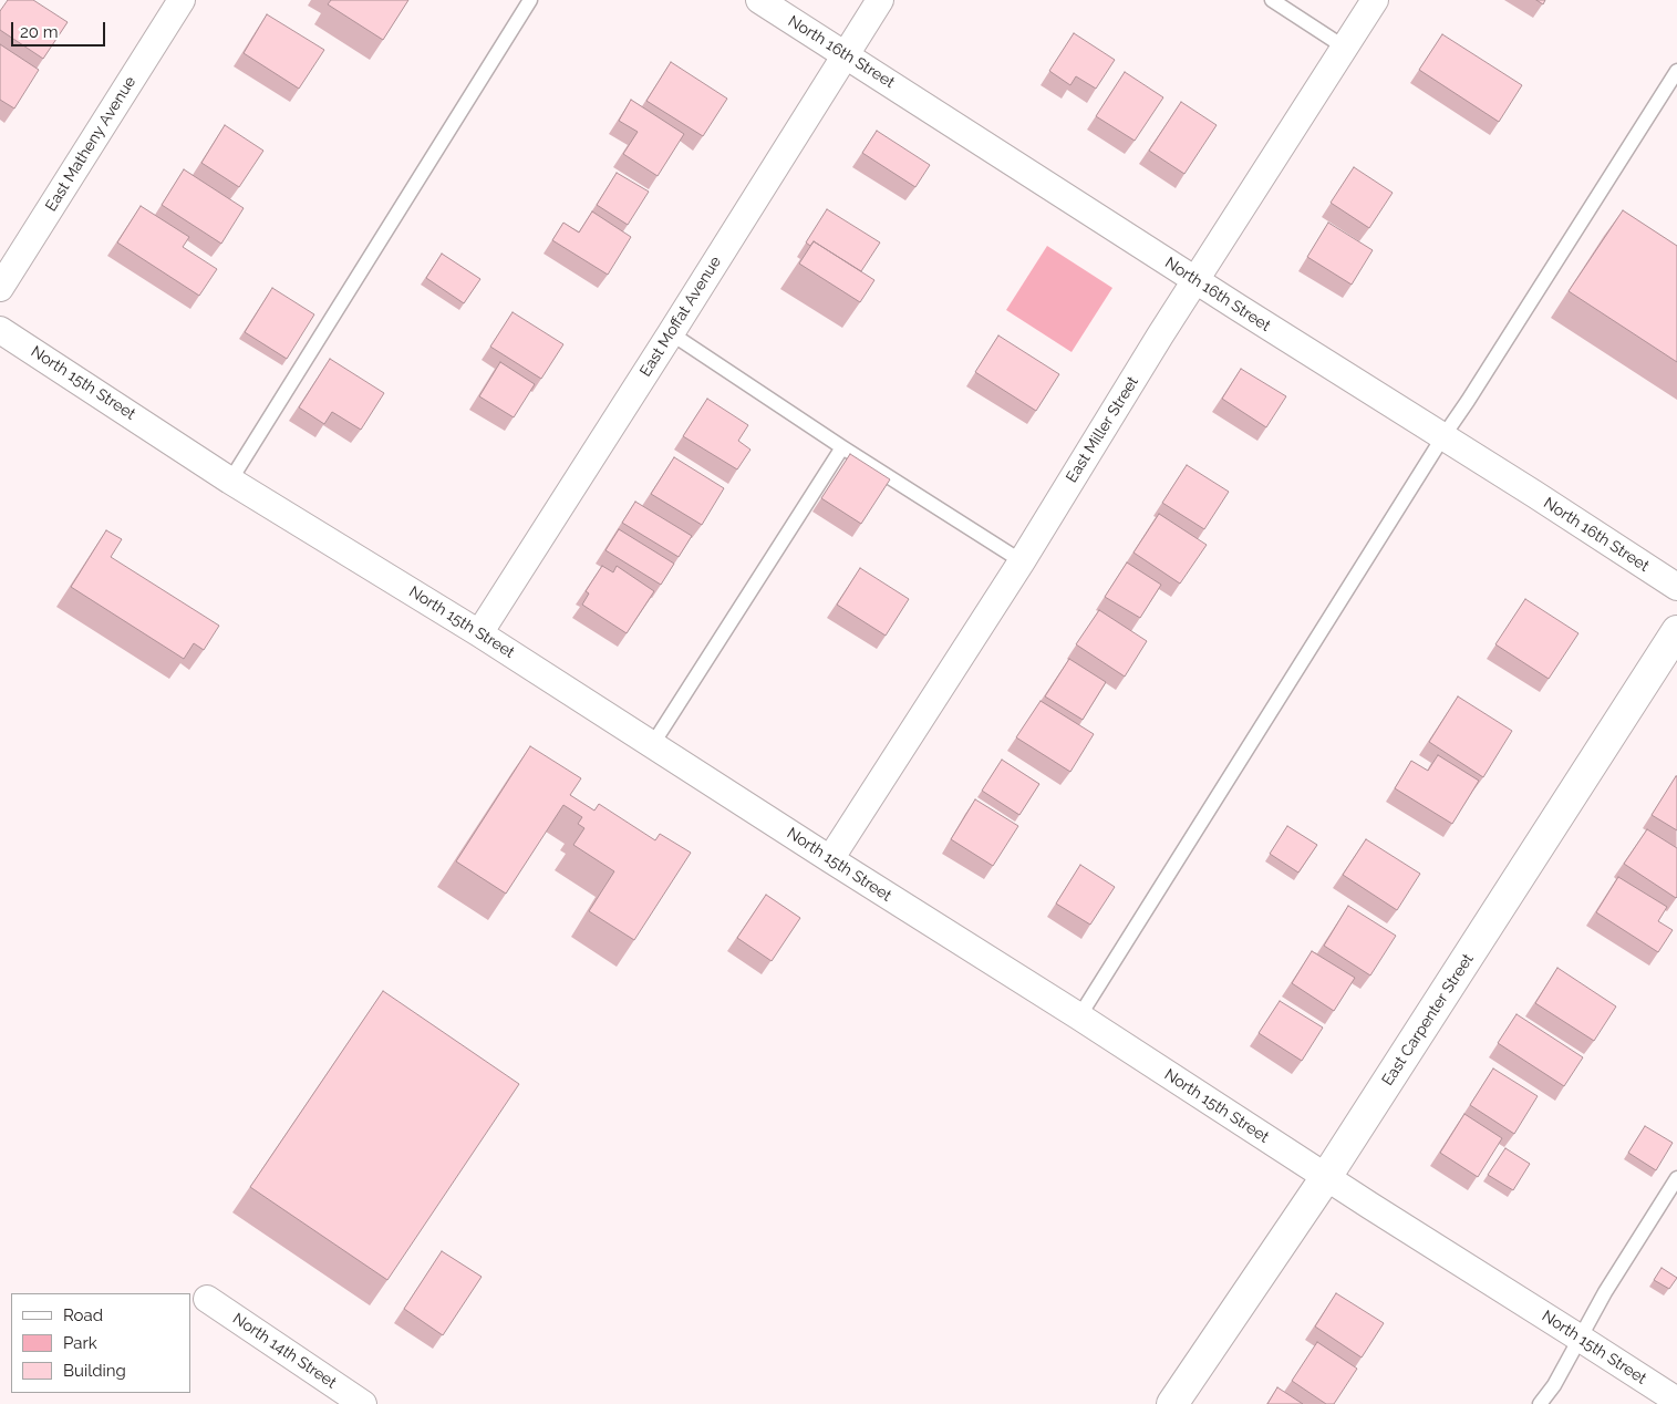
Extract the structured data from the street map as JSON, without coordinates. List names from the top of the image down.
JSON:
{
  "streets": {
    "street": [
      "North 16th Street",
      "East Matheny Avenue",
      "East Moffat Avenue",
      "North 15th Street",
      "East Miller Street",
      "East Carpenter Street",
      "North 14th Street"
    ]
  },
  "crossings": [
    ["North 16th Street", "East Moffat Avenue"],
    ["North 16th Street", "East Miller Street"],
    ["East Moffat Avenue", "North 15th Street"],
    ["North 15th Street", "East Miller Street"],
    ["North 15th Street", "East Carpenter Street"]
  ],
  "legend": ["Road", "Park", "Building"],
  "scale_bar": "20 m"
}
